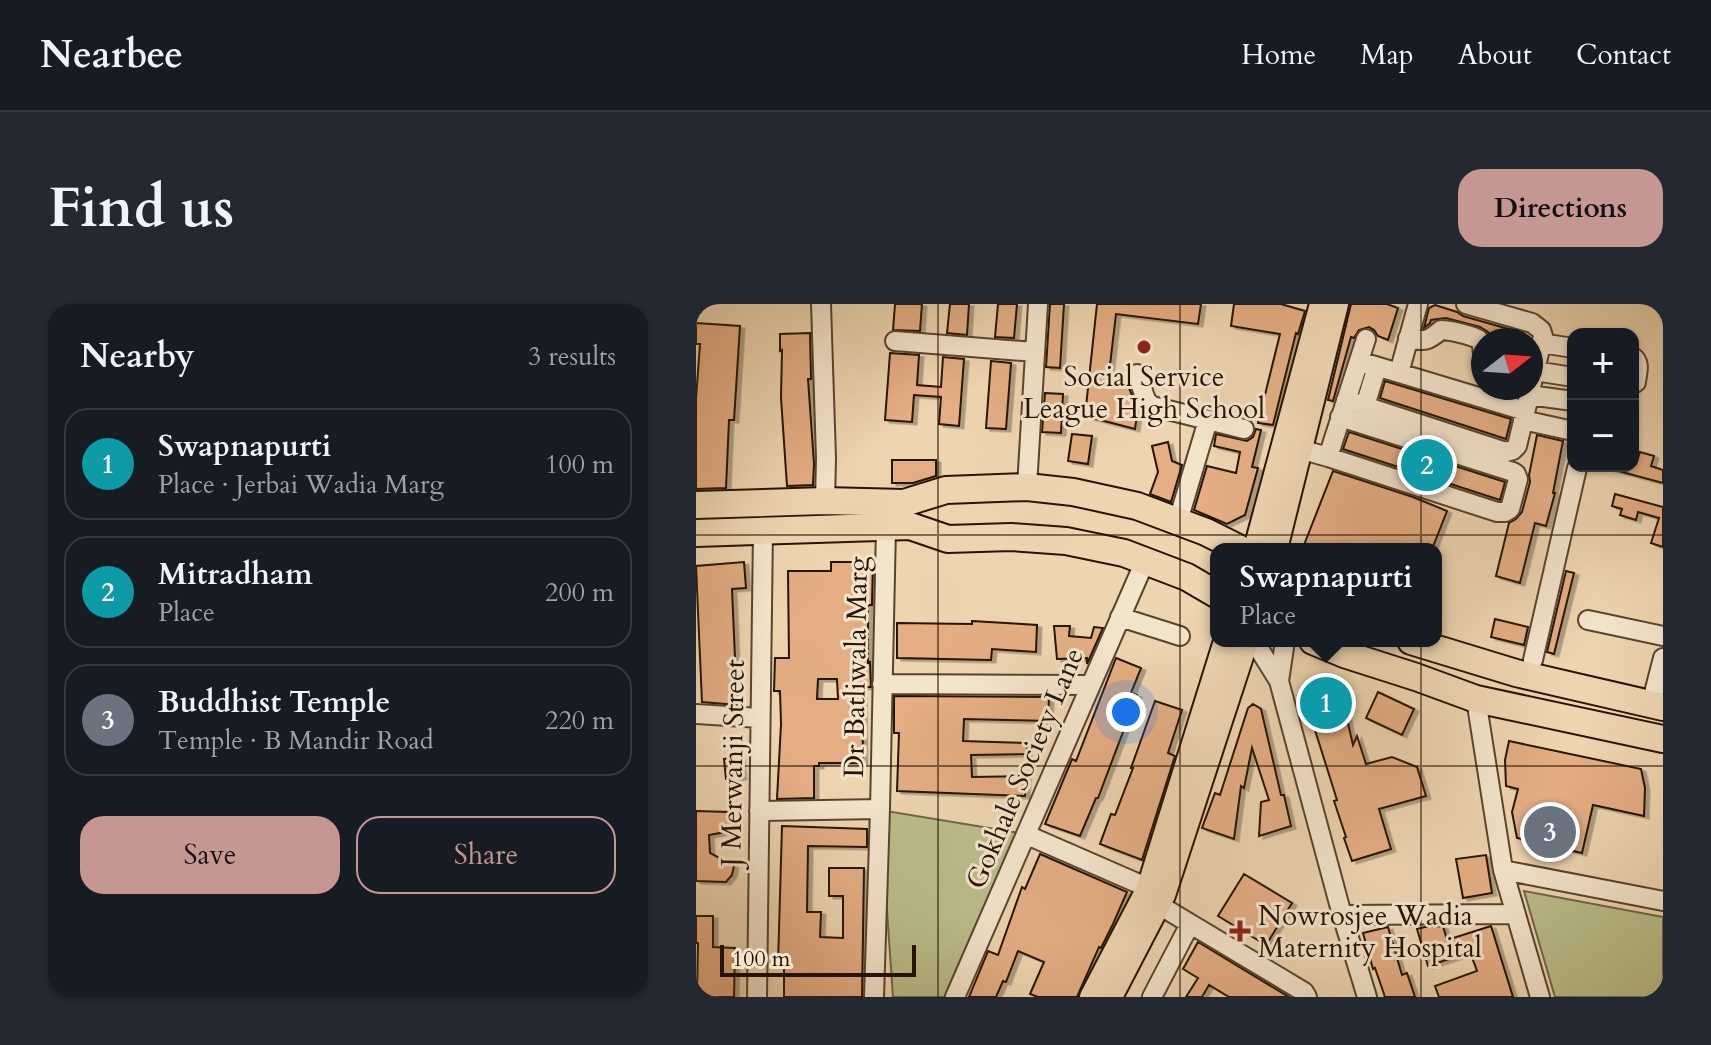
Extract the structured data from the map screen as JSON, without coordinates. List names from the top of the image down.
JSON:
{
  "streets": {
    "street": ["Dr Batliwala Marg", "J Merwanji Street", "Gokhale Society Lane"]
  },
  "places": {
    "other": ["Social Service League High School"],
    "health": ["Nowrosjee Wadia Maternity Hospital"]
  },
  "scale_bar": "100 m",
  "north": "right",
  "page": {
    "header": "Nearbee",
    "nav": [
      "Home",
      "Map",
      "About",
      "Contact"
    ],
    "buttons": [
      "Directions",
      ["Save", "Share"]
    ],
    "title": "Find us",
    "heading": ["Nearby", "3 results"],
    "map_buttons": ["+", "−"],
    "list": [
      {
        "mark": "1",
        "name": "Swapnapurti",
        "note": "Place · Jerbai Wadia Marg",
        "value": "100 m"
      },
      {
        "mark": "2",
        "name": "Mitradham",
        "note": "Place",
        "value": "200 m"
      },
      {
        "mark": "3",
        "name": "Buddhist Temple",
        "note": "Temple · B Mandir Road",
        "value": "220 m"
      }
    ],
    "pins": ["2", "1", "3"],
    "popup": ["Swapnapurti", "Place"],
    "scale": "100 m"
  }
}
